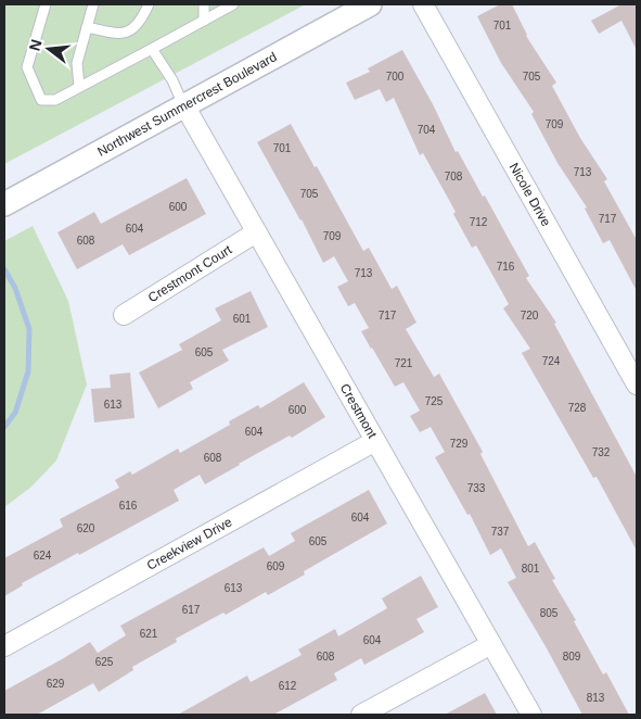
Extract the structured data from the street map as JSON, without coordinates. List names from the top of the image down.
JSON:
{
  "streets": {
    "street": [
      "Northwest Summercrest Boulevard",
      "Nicole Drive",
      "Crestmont Court",
      "Crestmont",
      "Creekview Drive"
    ]
  },
  "crossings": [
    ["Northwest Summercrest Boulevard", "Crestmont"],
    ["Crestmont Court", "Crestmont"],
    ["Crestmont", "Creekview Drive"]
  ],
  "house_numbers": [
    "701",
    "700",
    "705",
    "709",
    "704",
    "701",
    "713",
    "708",
    "705",
    "600",
    "717",
    "712",
    "604",
    "709",
    "608",
    "716",
    "713",
    "717",
    "720",
    "601",
    "605",
    "724",
    "721",
    "725",
    "613",
    "728",
    "600",
    "604",
    "729",
    "732",
    "608",
    "733",
    "616",
    "604",
    "620",
    "737",
    "605",
    "624",
    "609",
    "801",
    "613",
    "617",
    "805",
    "621",
    "604",
    "608",
    "809",
    "625",
    "629",
    "612",
    "813"
  ],
  "north": "left"
}
